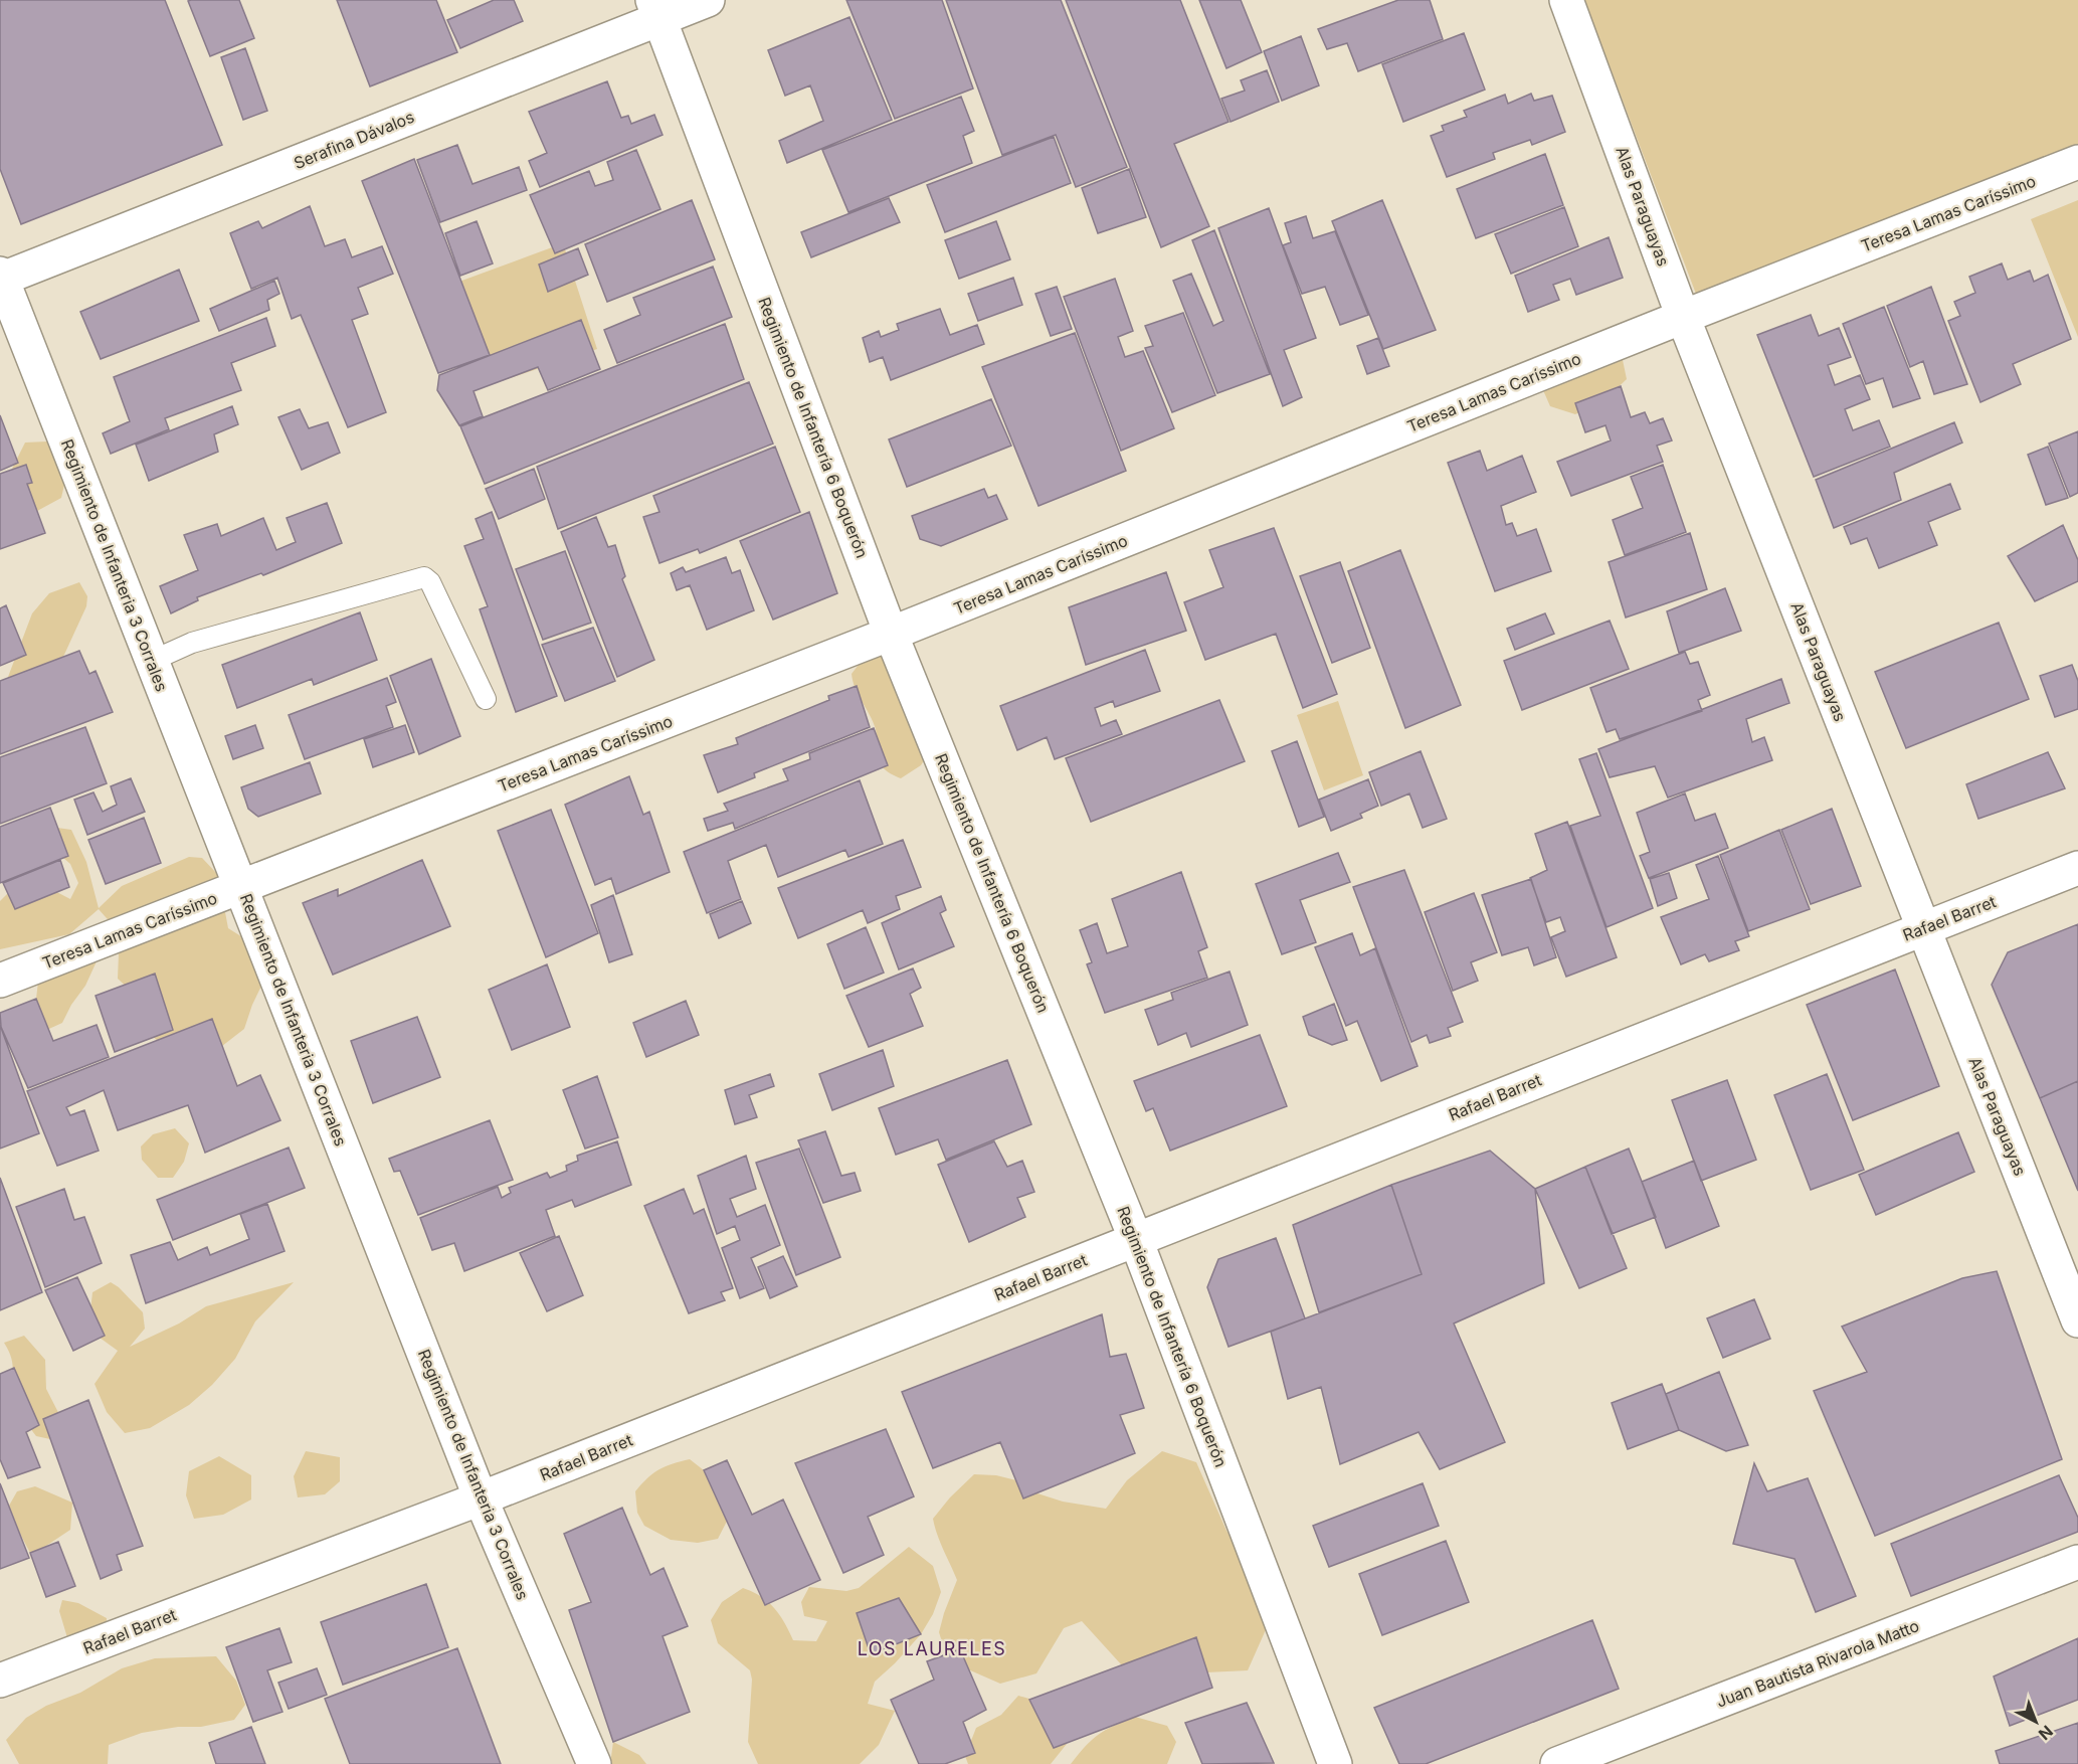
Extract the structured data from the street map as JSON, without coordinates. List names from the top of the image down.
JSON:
{
  "streets": {
    "street": [
      "Serafina Dávalos",
      "Alas Paraguayas",
      "Teresa Lamas Caríssimo",
      "Regimiento de Infantería 6 Boquerón",
      "Regimiento de Infanteria 3 Corrales",
      "Rafael Barret",
      "Juan Bautista Rivarola Matto"
    ]
  },
  "crossings": [
    ["Serafina Dávalos", "Regimiento de Infantería 6 Boquerón"],
    ["Serafina Dávalos", "Regimiento de Infanteria 3 Corrales"],
    ["Alas Paraguayas", "Teresa Lamas Caríssimo"],
    ["Alas Paraguayas", "Rafael Barret"],
    ["Teresa Lamas Caríssimo", "Regimiento de Infantería 6 Boquerón"],
    ["Teresa Lamas Caríssimo", "Regimiento de Infanteria 3 Corrales"],
    ["Regimiento de Infantería 6 Boquerón", "Rafael Barret"],
    ["Regimiento de Infanteria 3 Corrales", "Rafael Barret"]
  ],
  "districts": ["LOS LAURELES"],
  "north": "bottom right"
}
